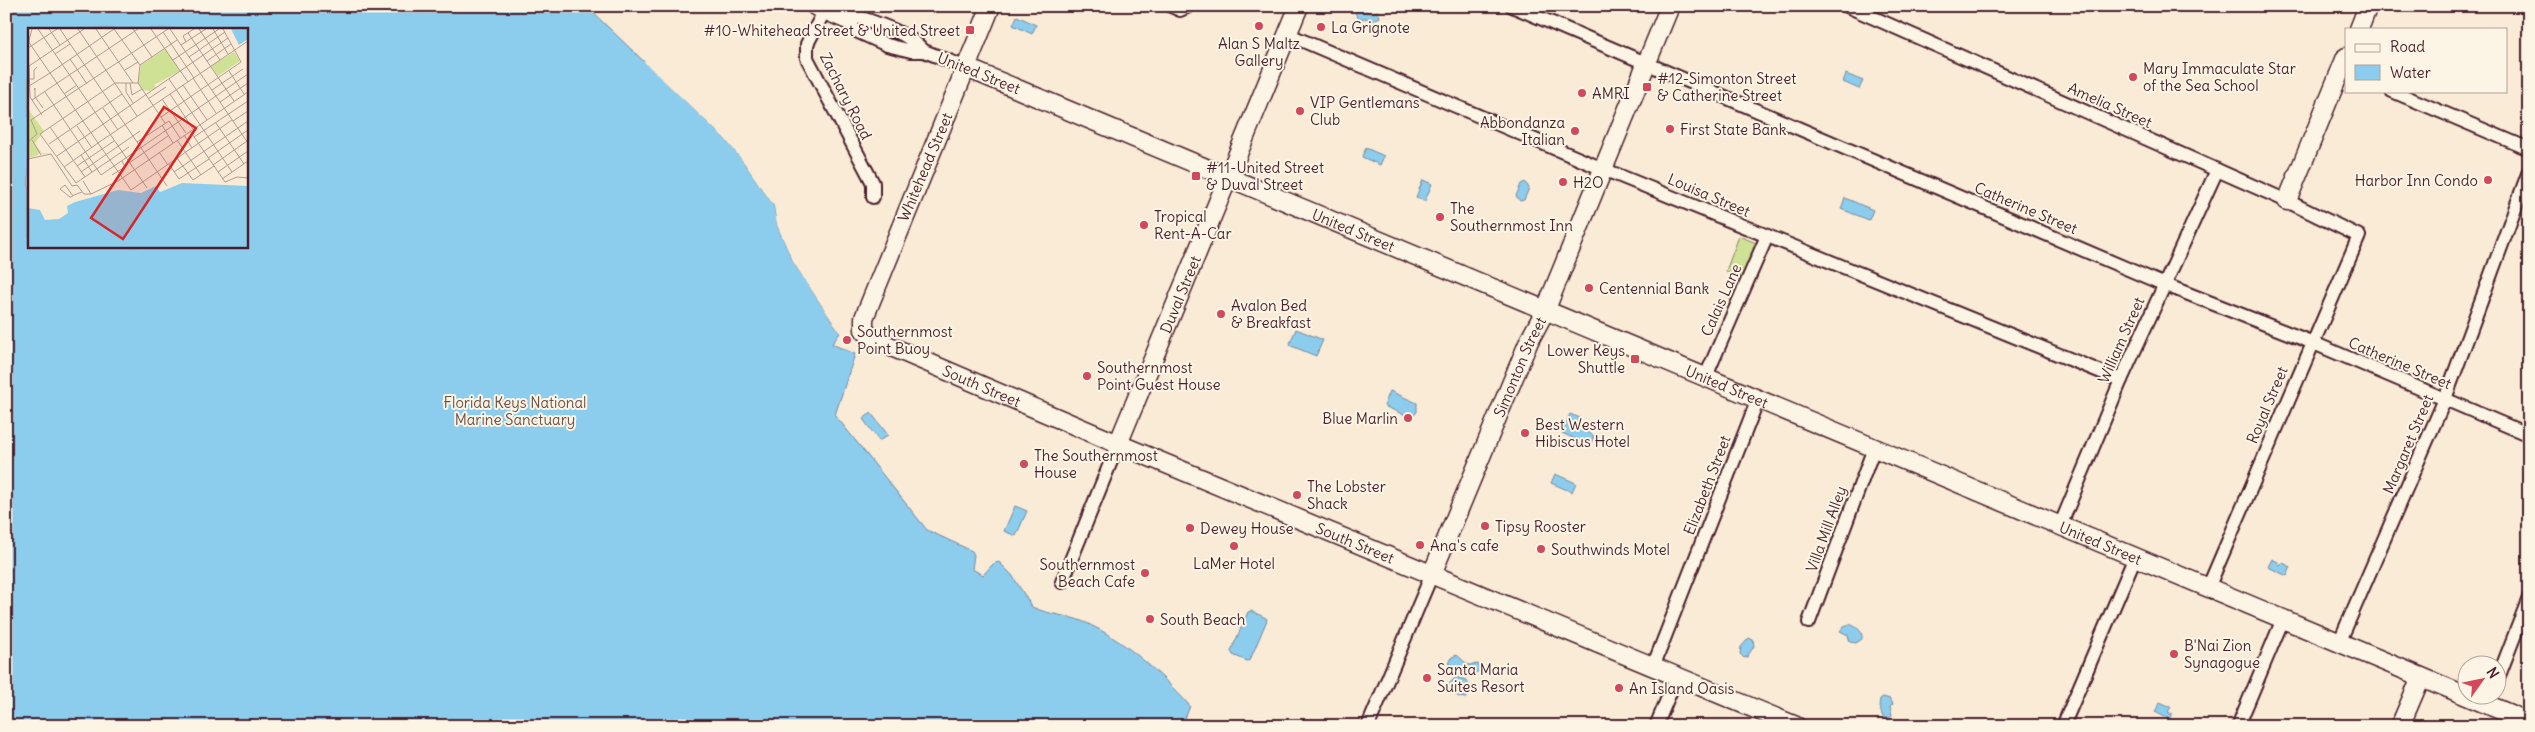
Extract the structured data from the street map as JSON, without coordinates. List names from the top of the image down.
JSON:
{
  "streets": {
    "street": [
      "United Street",
      "Zachary Road",
      "Amelia Street",
      "Whitehead Street",
      "Louisa Street",
      "Catherine Street",
      "Duval Street",
      "Calais Lane",
      "William Street",
      "Simonton Street",
      "South Street",
      "Royal Street",
      "Margaret Street",
      "Elizabeth Street",
      "Villa Mill Alley"
    ]
  },
  "crossings": [
    ["United Street", "Zachary Road"],
    ["United Street", "Whitehead Street"],
    ["United Street", "Duval Street"],
    ["United Street", "Calais Lane"],
    ["United Street", "William Street"],
    ["United Street", "Simonton Street"],
    ["United Street", "Royal Street"],
    ["United Street", "Margaret Street"],
    ["United Street", "Elizabeth Street"],
    ["United Street", "Villa Mill Alley"],
    ["Amelia Street", "William Street"],
    ["Amelia Street", "Royal Street"],
    ["Whitehead Street", "South Street"],
    ["Louisa Street", "Duval Street"],
    ["Louisa Street", "Calais Lane"],
    ["Louisa Street", "William Street"],
    ["Louisa Street", "Simonton Street"],
    ["Catherine Street", "William Street"],
    ["Catherine Street", "Simonton Street"],
    ["Catherine Street", "Royal Street"],
    ["Catherine Street", "Margaret Street"],
    ["Duval Street", "South Street"],
    ["Simonton Street", "South Street"],
    ["South Street", "Elizabeth Street"]
  ],
  "parks": ["Florida Keys National Marine Sanctuary"],
  "places": {
    "other": [
      "Alan S Maltz Gallery",
      "La Grignote",
      "Mary Immaculate Star of the Sea School",
      "AMRI",
      "VIP Gentlemans Club",
      "First State Bank",
      "Abbondanza Italian",
      "Harbor Inn Condo",
      "H2O",
      "The Southernmost Inn",
      "Tropical Rent-A-Car",
      "Centennial Bank",
      "Avalon Bed & Breakfast",
      "Southernmost Point Buoy",
      "Southernmost Point Guest House",
      "Blue Marlin",
      "Best Western Hibiscus Hotel",
      "The Southernmost House",
      "The Lobster Shack",
      "Tipsy Rooster",
      "Dewey House",
      "Ana's cafe",
      "LaMer Hotel",
      "Southwinds Motel",
      "Southernmost Beach Cafe",
      "South Beach",
      "B'Nai Zion Synagogue",
      "Santa Maria Suites Resort",
      "An Island Oasis"
    ],
    "transit": [
      "#10-Whitehead Street & United Street",
      "#12-Simonton Street & Catherine Street",
      "#11-United Street & Duval Street",
      "Lower Keys Shuttle"
    ]
  },
  "legend": ["Road", "Water"],
  "north": "top right"
}
